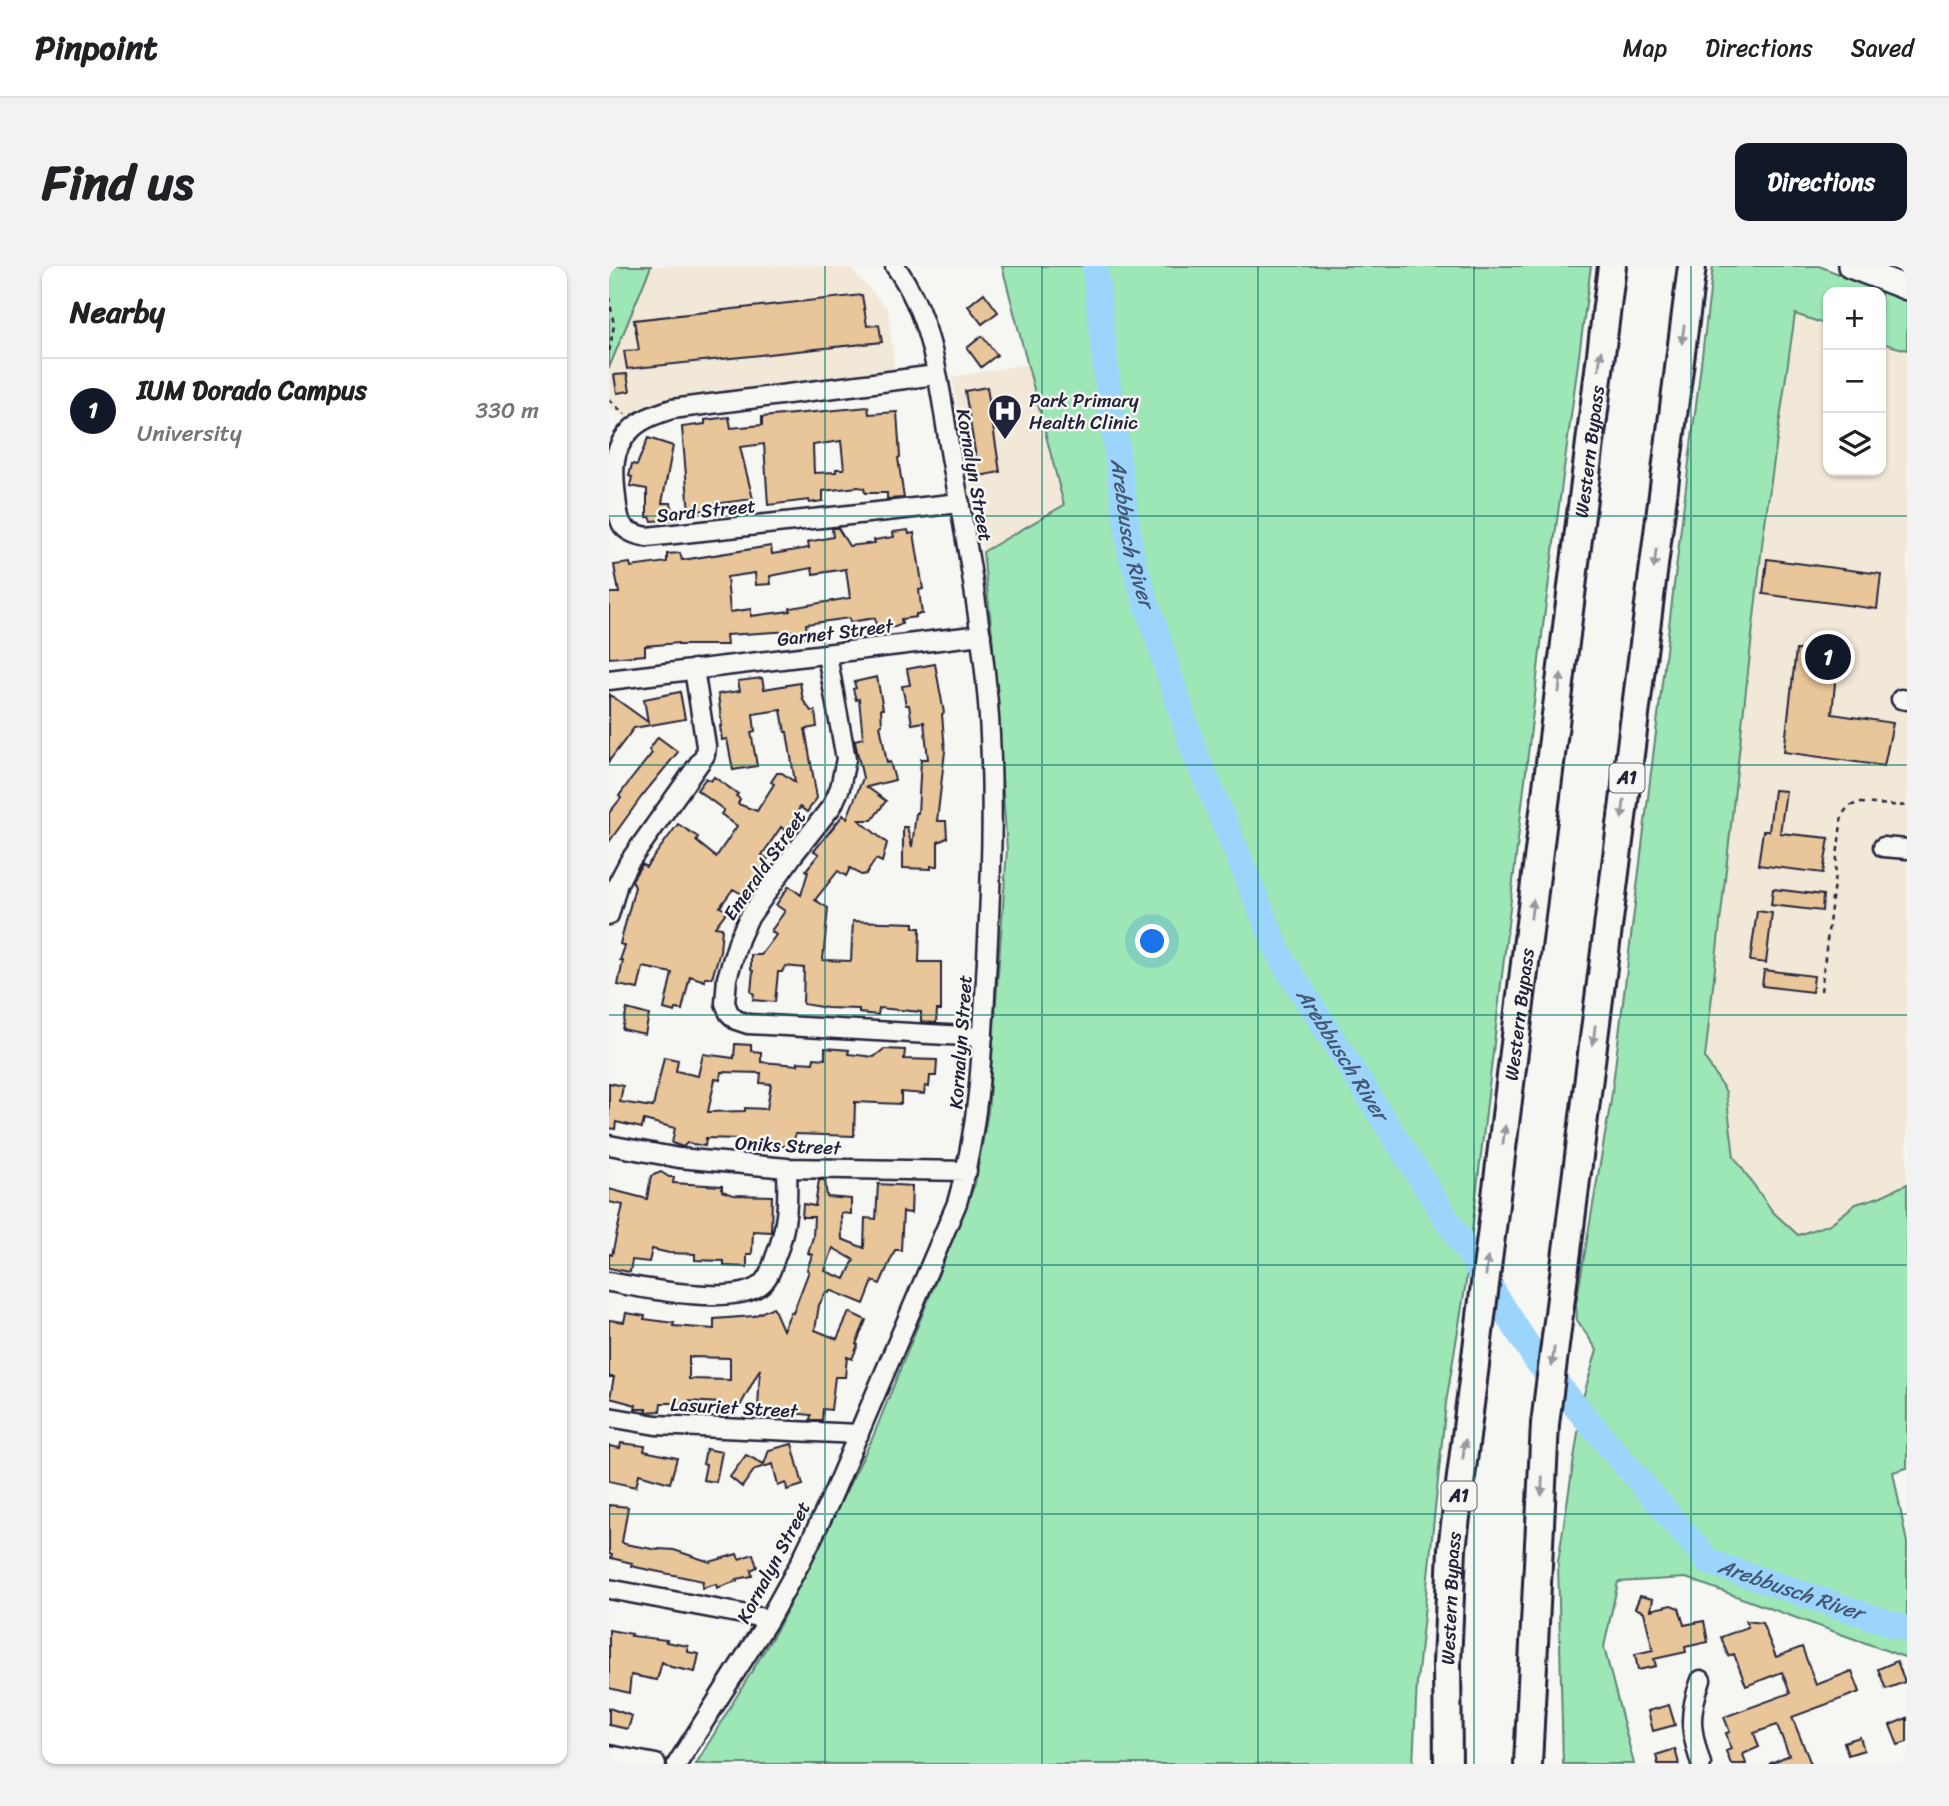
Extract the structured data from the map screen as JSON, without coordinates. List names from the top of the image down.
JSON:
{
  "streets": {
    "highway": ["Western Bypass", "A1"],
    "street": [
      "Kornalyn Street",
      "Sard Street",
      "Garnet Street",
      "Emerald Street",
      "Oniks Street",
      "Lasuriet Street"
    ]
  },
  "crossings": [
    ["Kornalyn Street", "Sard Street"],
    ["Kornalyn Street", "Garnet Street"],
    ["Kornalyn Street", "Emerald Street"],
    ["Kornalyn Street", "Oniks Street"],
    ["Kornalyn Street", "Lasuriet Street"],
    ["Garnet Street", "Emerald Street"]
  ],
  "water": ["Arebbusch River"],
  "places": {
    "hospital": ["Park Primary Health Clinic"]
  },
  "page": {
    "header": "Pinpoint",
    "nav": ["Map", "Directions", "Saved"],
    "title": "Find us",
    "buttons": "Directions",
    "heading": "Nearby",
    "map_buttons": ["+", "−"],
    "list": [
      {
        "mark": "1",
        "name": "IUM Dorado Campus",
        "note": "University",
        "value": "330 m"
      }
    ],
    "pins": "1"
  }
}
